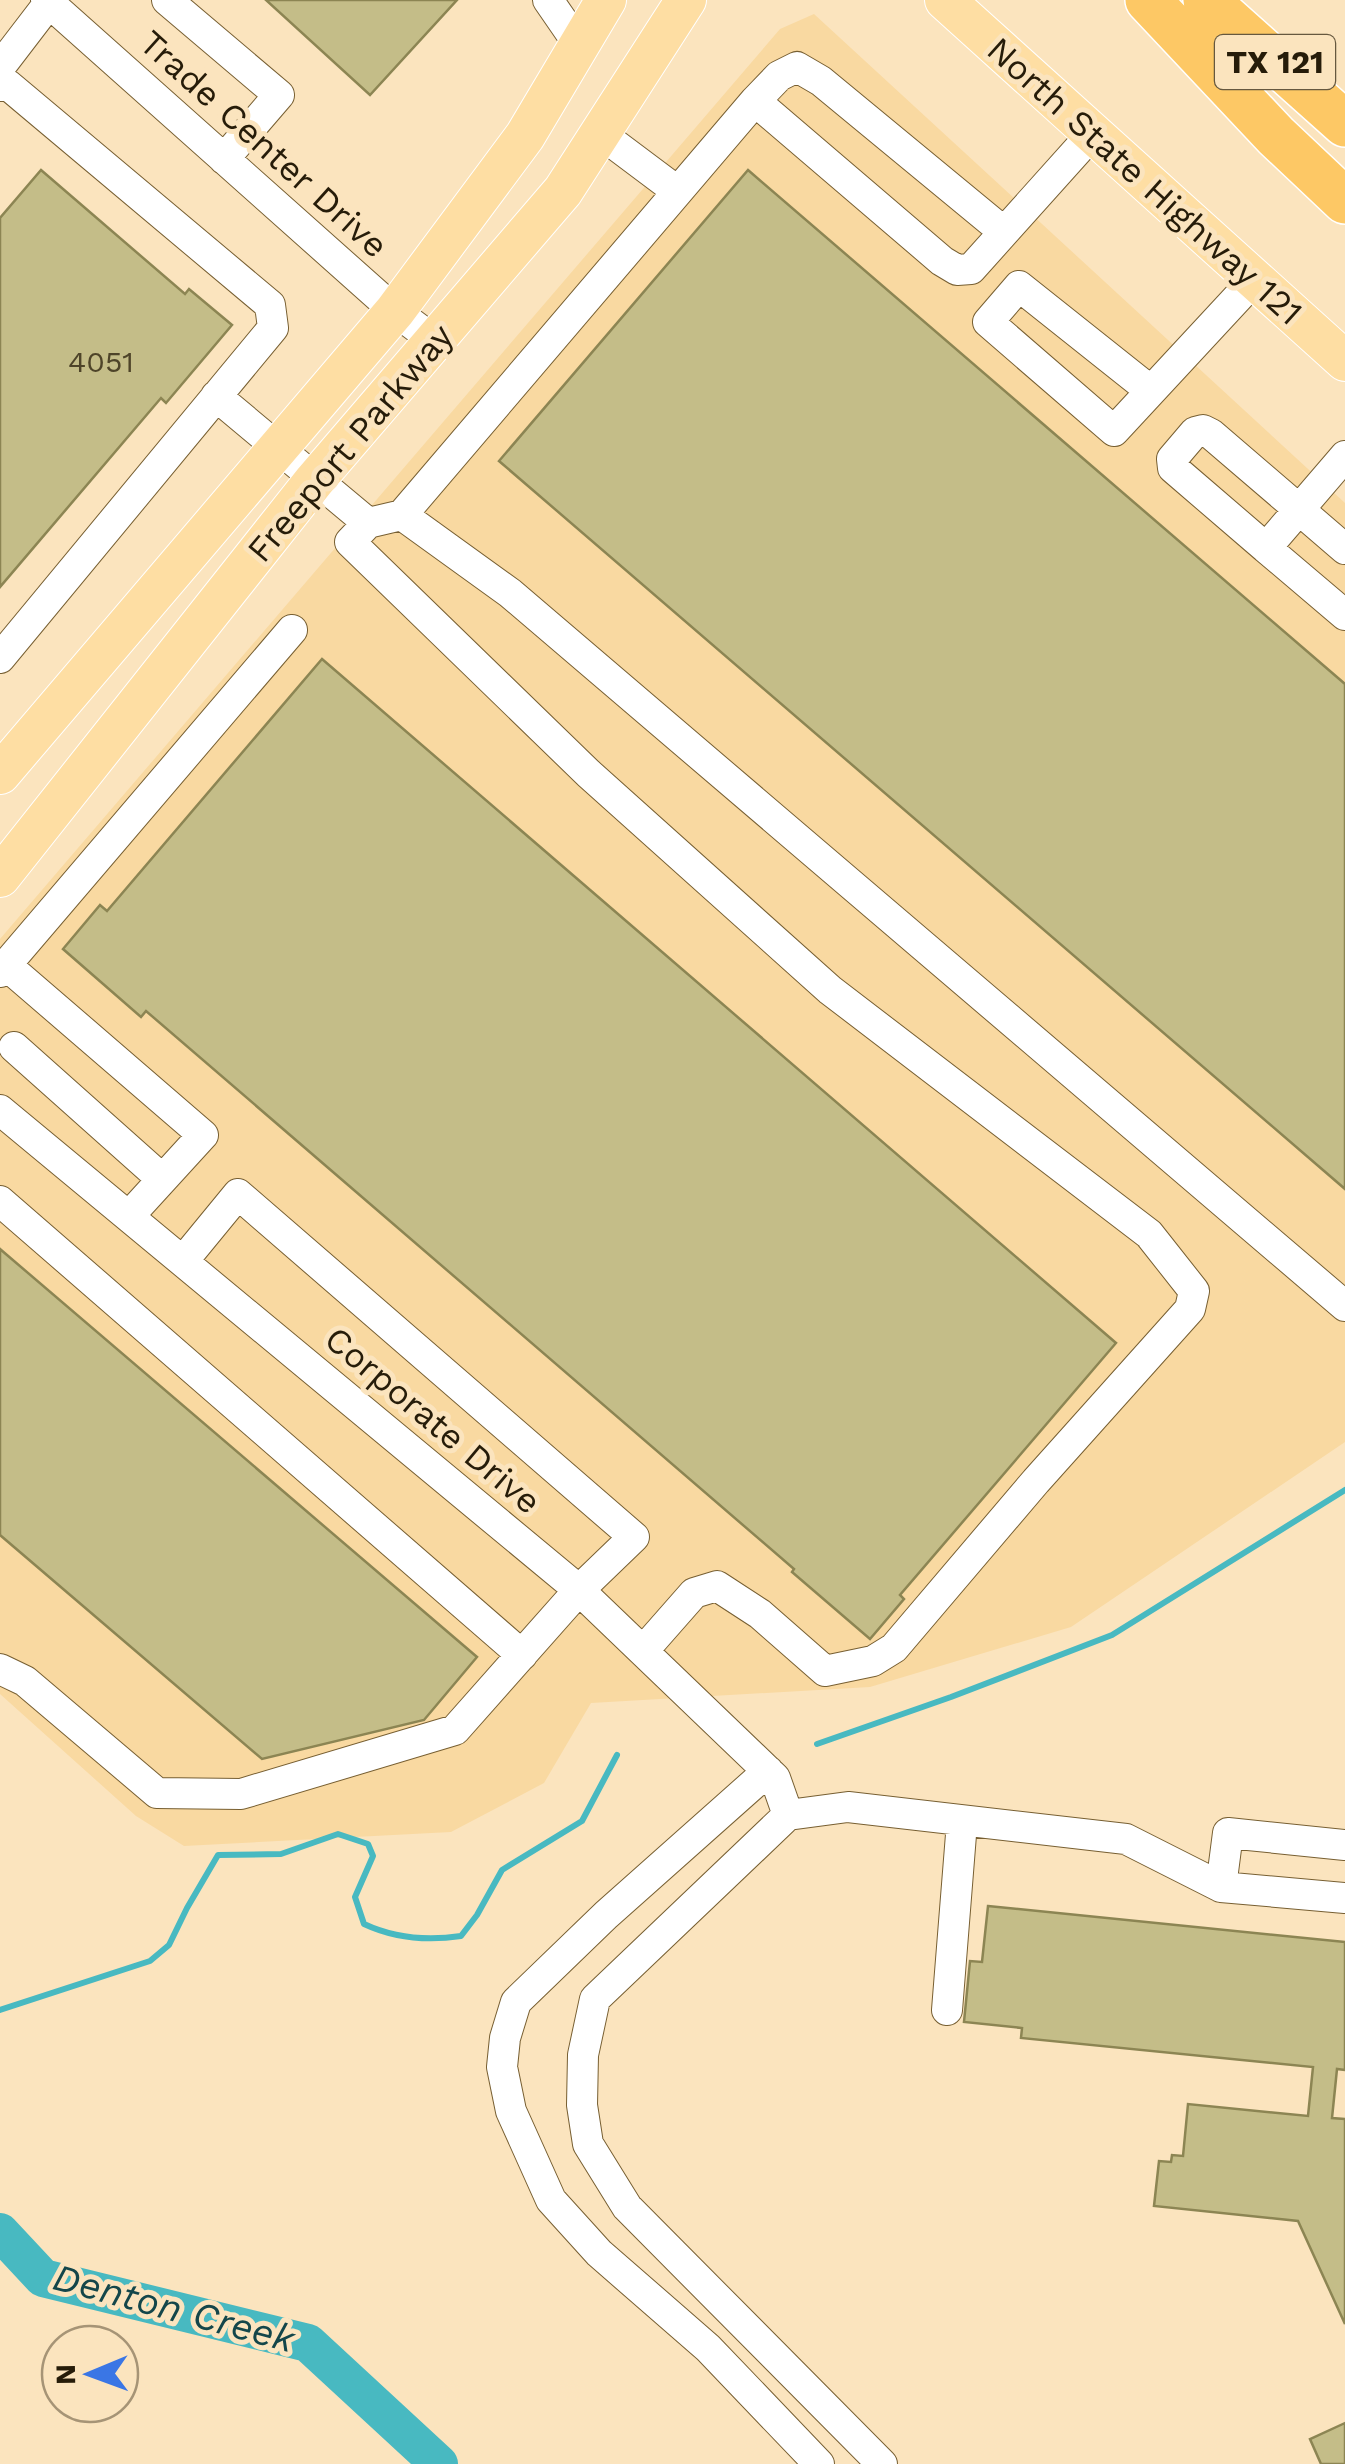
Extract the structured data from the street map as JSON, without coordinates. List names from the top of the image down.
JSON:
{
  "streets": {
    "highway": ["TX 121"],
    "main road": ["North State Highway 121", "Freeport Parkway"],
    "street": ["Trade Center Drive", "Corporate Drive"]
  },
  "crossings": [
    ["Trade Center Drive", "Freeport Parkway"]
  ],
  "water": ["Denton Creek"],
  "house_numbers": ["4051"],
  "north": "left"
}
